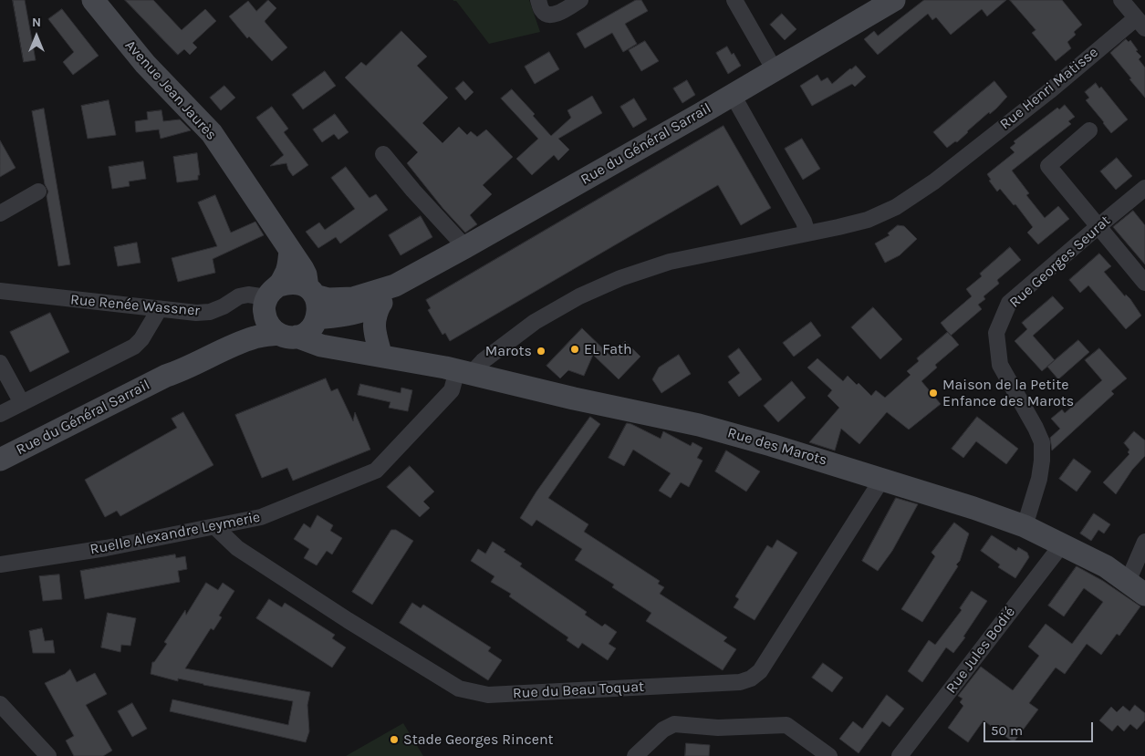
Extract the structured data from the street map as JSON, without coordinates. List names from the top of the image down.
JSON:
{
  "streets": {
    "main road": ["Avenue Jean Jaurès", "Rue du Général Sarrail", "Rue des Marots"],
    "street": [
      "Rue Henri Matisse",
      "Rue Georges Seurat",
      "Rue Renée Wassner",
      "Ruelle Alexandre Leymerie",
      "Rue Jules Bodié",
      "Rue du Beau Toquat"
    ]
  },
  "crossings": [
    ["Rue Henri Matisse", "Rue des Marots"],
    ["Rue Henri Matisse", "Ruelle Alexandre Leymerie"],
    ["Avenue Jean Jaurès", "Rue du Général Sarrail"],
    ["Avenue Jean Jaurès", "Rue Renée Wassner"],
    ["Avenue Jean Jaurès", "Rue des Marots"],
    ["Rue du Général Sarrail", "Rue Renée Wassner"],
    ["Rue du Général Sarrail", "Rue des Marots"],
    ["Rue Georges Seurat", "Rue des Marots"],
    ["Rue Renée Wassner", "Rue des Marots"],
    ["Rue des Marots", "Ruelle Alexandre Leymerie"],
    ["Rue des Marots", "Rue Jules Bodié"],
    ["Rue des Marots", "Rue du Beau Toquat"],
    ["Ruelle Alexandre Leymerie", "Rue du Beau Toquat"]
  ],
  "places": [
    "EL Fath",
    "Marots",
    "Maison de la Petite Enfance des Marots",
    "Stade Georges Rincent"
  ],
  "scale_bar": "50 m",
  "north": "top"
}
